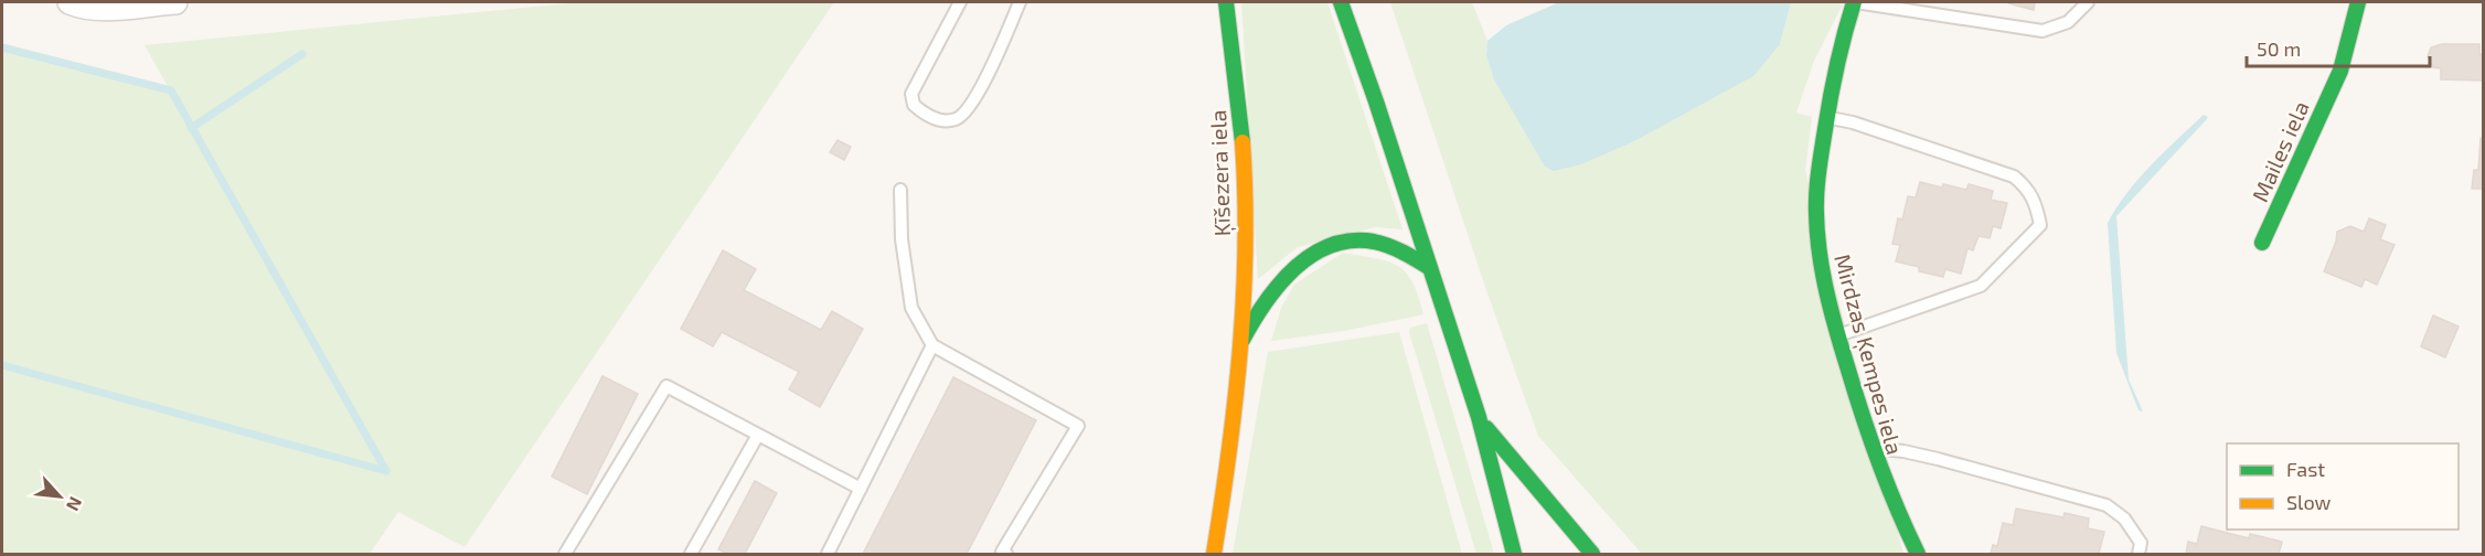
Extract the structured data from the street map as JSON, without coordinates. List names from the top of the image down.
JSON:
{
  "streets": {
    "street": ["Mailes iela", "Ķīšezera iela", "Mirdzas Ķempes iela"]
  },
  "legend": ["Fast", "Slow"],
  "scale_bar": "50 m",
  "north": "bottom right"
}
